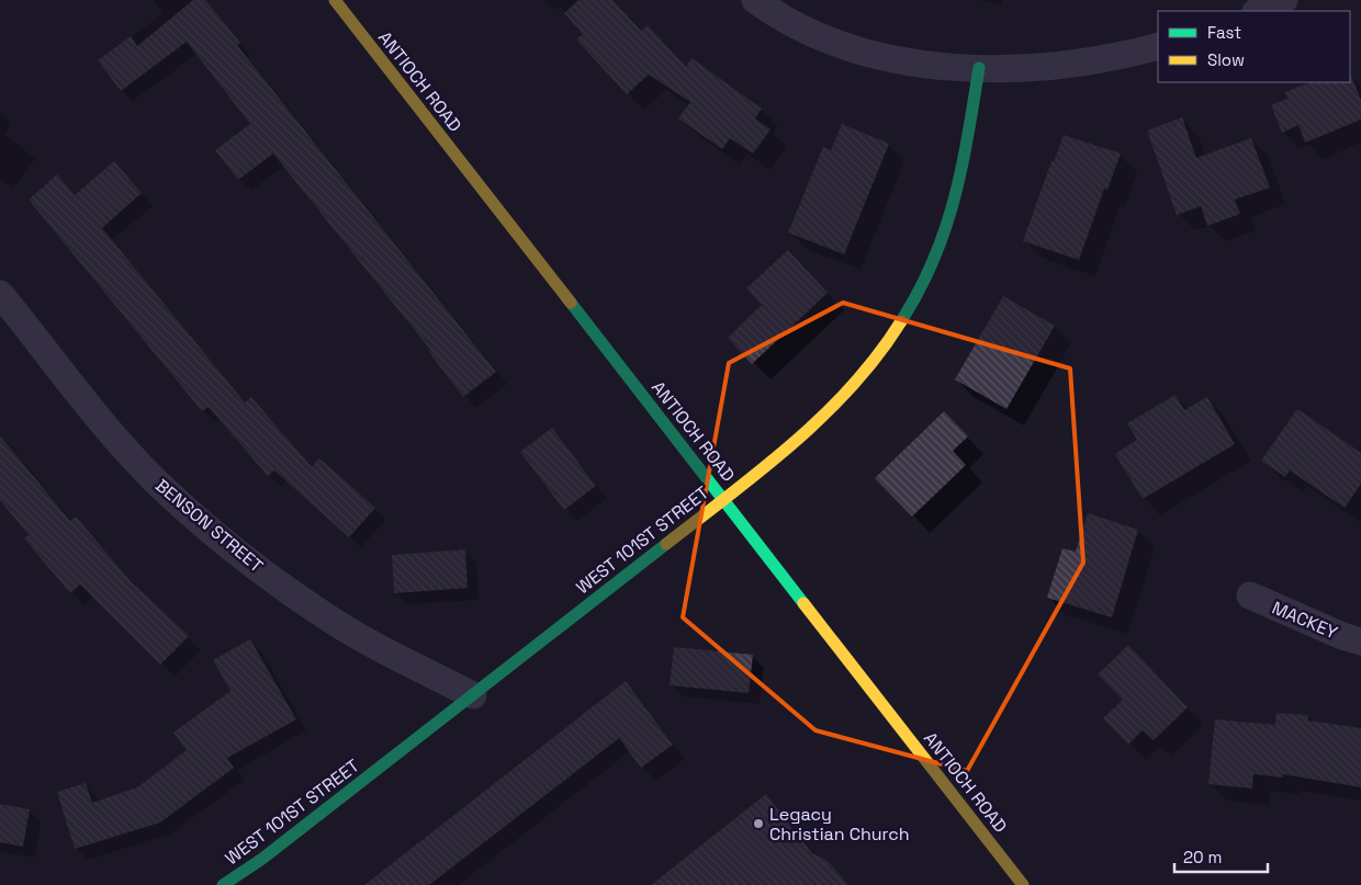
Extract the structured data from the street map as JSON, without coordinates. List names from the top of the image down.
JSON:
{
  "streets": {
    "street": [
      "ANTIOCH ROAD",
      "BENSON STREET",
      "WEST 101ST STREET",
      "MACKEY"
    ]
  },
  "crossings": [
    ["ANTIOCH ROAD", "WEST 101ST STREET"],
    ["BENSON STREET", "WEST 101ST STREET"]
  ],
  "places": ["Legacy Christian Church"],
  "legend": ["Fast", "Slow"],
  "scale_bar": "20 m"
}
